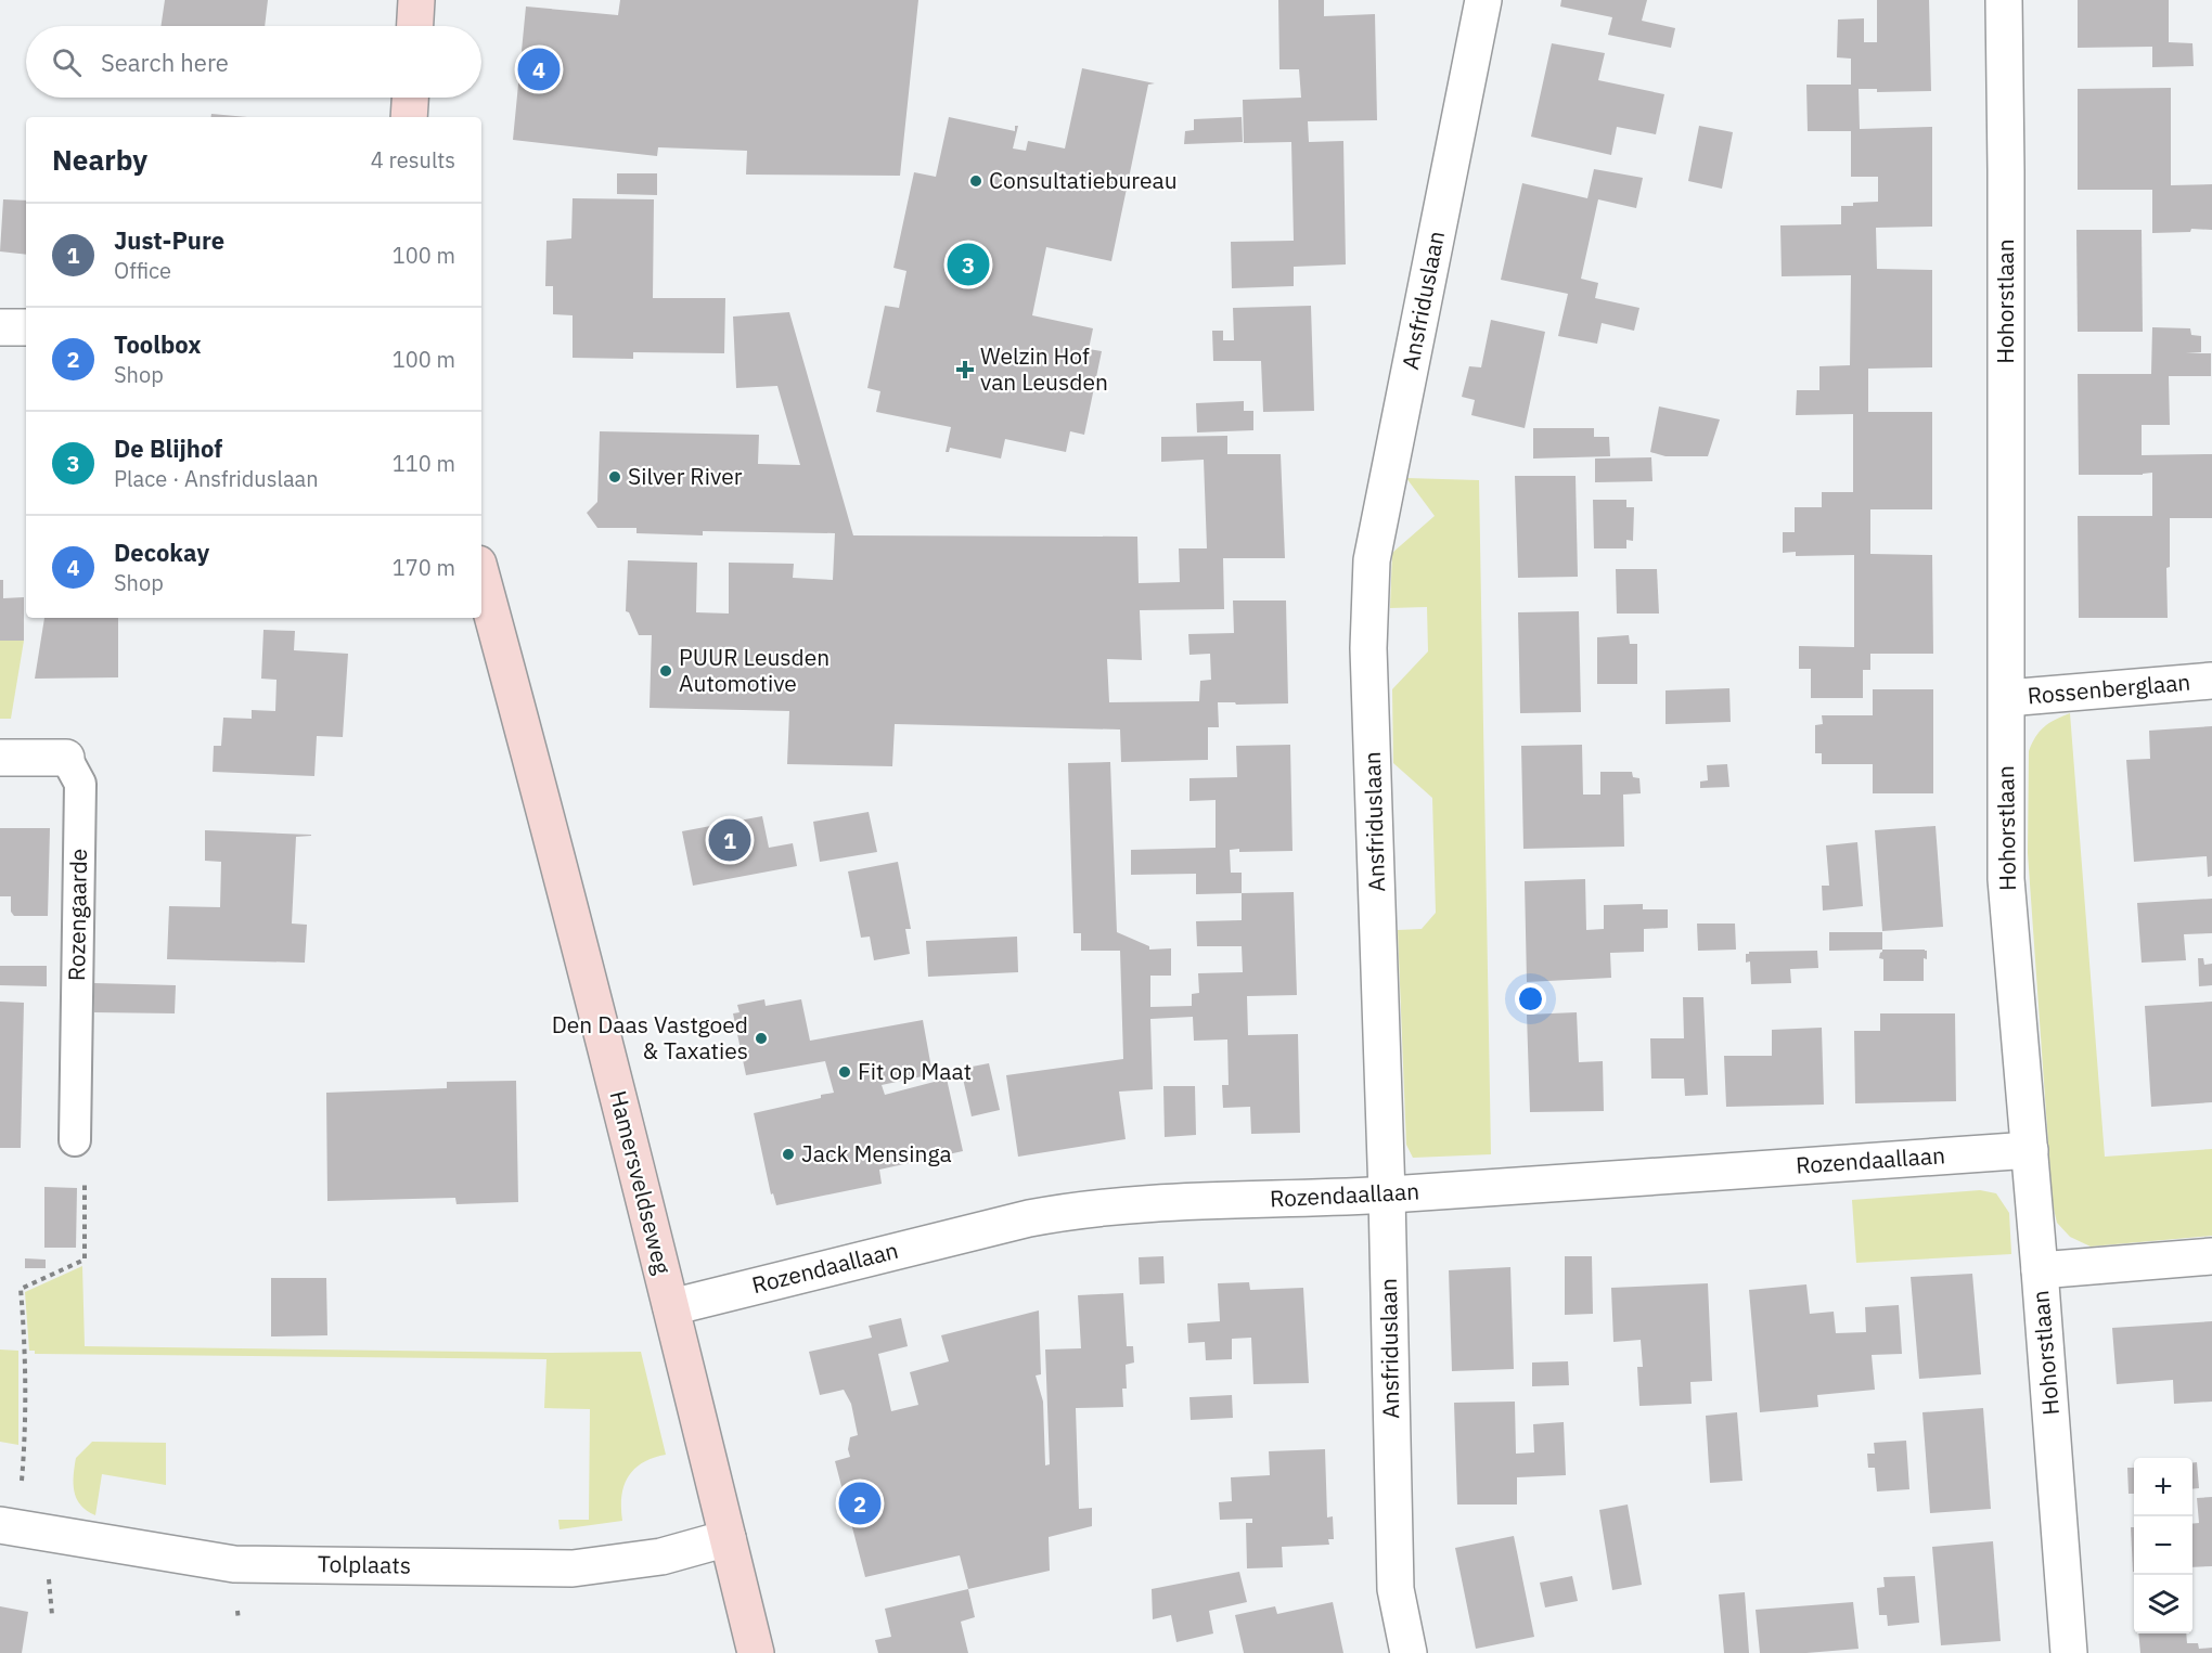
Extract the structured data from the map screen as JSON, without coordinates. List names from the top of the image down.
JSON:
{
  "streets": {
    "street": [
      "Ansfriduslaan",
      "Hohorstlaan",
      "Rossenberglaan",
      "Rozengaarde",
      "Rozendaallaan",
      "Hamersveldseweg",
      "Tolplaats"
    ]
  },
  "crossings": [
    ["Ansfriduslaan", "Rozendaallaan"],
    ["Hohorstlaan", "Rossenberglaan"],
    ["Hohorstlaan", "Rozendaallaan"],
    ["Rozendaallaan", "Hamersveldseweg"],
    ["Hamersveldseweg", "Tolplaats"]
  ],
  "places": {
    "other": [
      "Consultatiebureau",
      "Silver River",
      "PUUR Leusden Automotive",
      "Den Daas Vastgoed & Taxaties",
      "Fit op Maat",
      "Jack Mensinga"
    ],
    "health": ["Welzin Hof van Leusden"]
  },
  "page": {
    "search": "Search here",
    "pins": [
      "4",
      "3",
      "1",
      "2"
    ],
    "heading": ["Nearby", "4 results"],
    "list": [
      {
        "mark": "1",
        "name": "Just-Pure",
        "note": "Office",
        "value": "100 m"
      },
      {
        "mark": "2",
        "name": "Toolbox",
        "note": "Shop",
        "value": "100 m"
      },
      {
        "mark": "3",
        "name": "De Blijhof",
        "note": "Place · Ansfriduslaan",
        "value": "110 m"
      },
      {
        "mark": "4",
        "name": "Decokay",
        "note": "Shop",
        "value": "170 m"
      }
    ],
    "map_buttons": ["+", "−"]
  }
}
